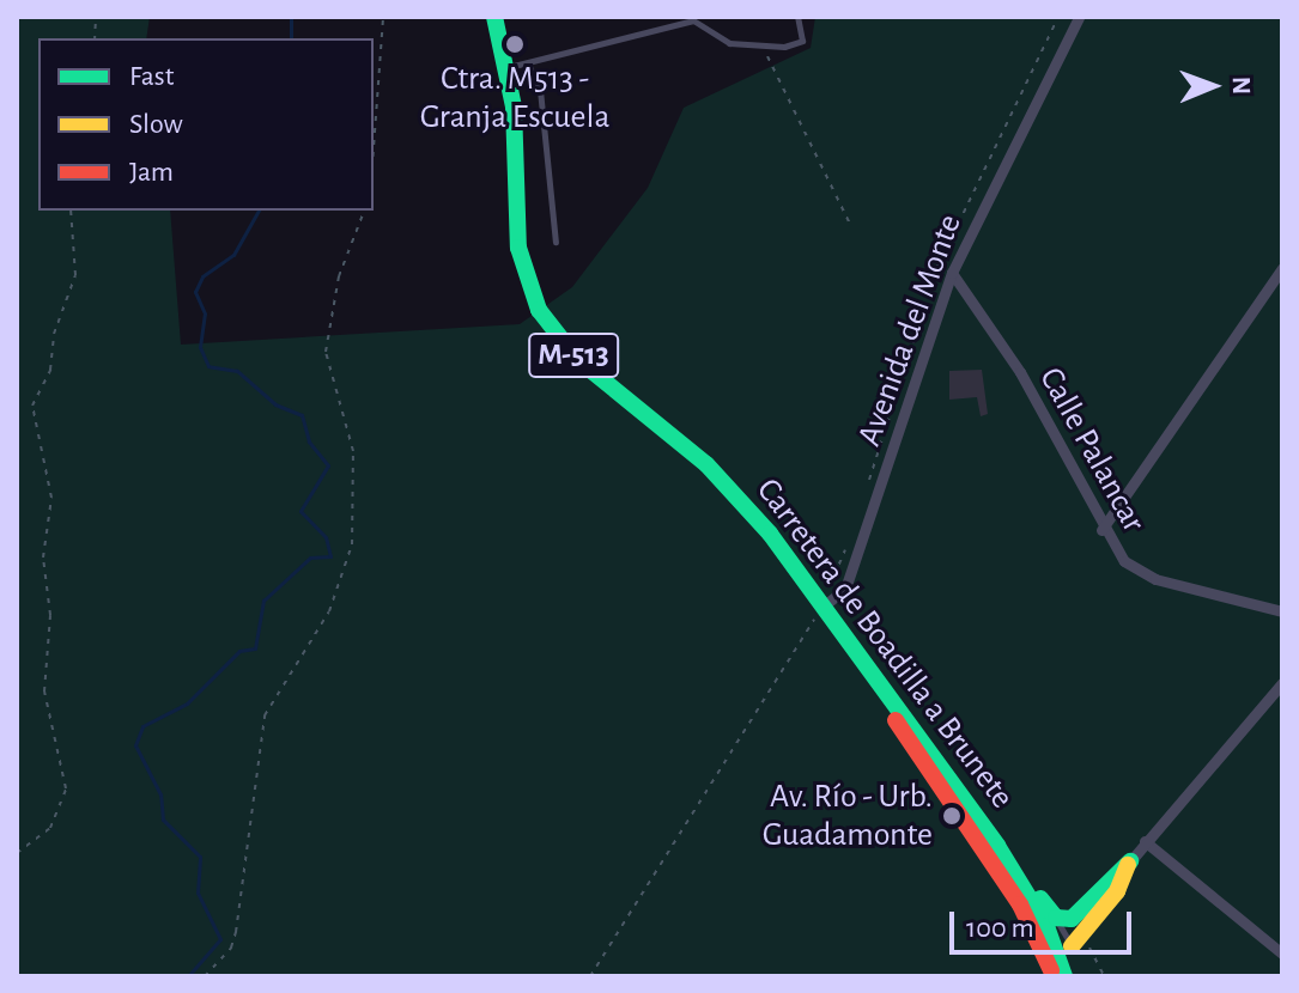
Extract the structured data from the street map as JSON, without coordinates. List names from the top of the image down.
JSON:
{
  "streets": {
    "main road": ["M-513", "Carretera de Boadilla a Brunete"],
    "street": ["Avenida del Monte", "Calle Palancar"]
  },
  "crossings": [
    ["Avenida del Monte", "M-513"],
    ["Avenida del Monte", "Calle Palancar"],
    ["Avenida del Monte", "Carretera de Boadilla a Brunete"],
    ["M-513", "Carretera de Boadilla a Brunete"]
  ],
  "places": ["Ctra. M513 - Granja Escuela", "Av. Río - Urb. Guadamonte"],
  "legend": ["Fast", "Slow", "Jam"],
  "scale_bar": "100 m",
  "north": "right"
}
